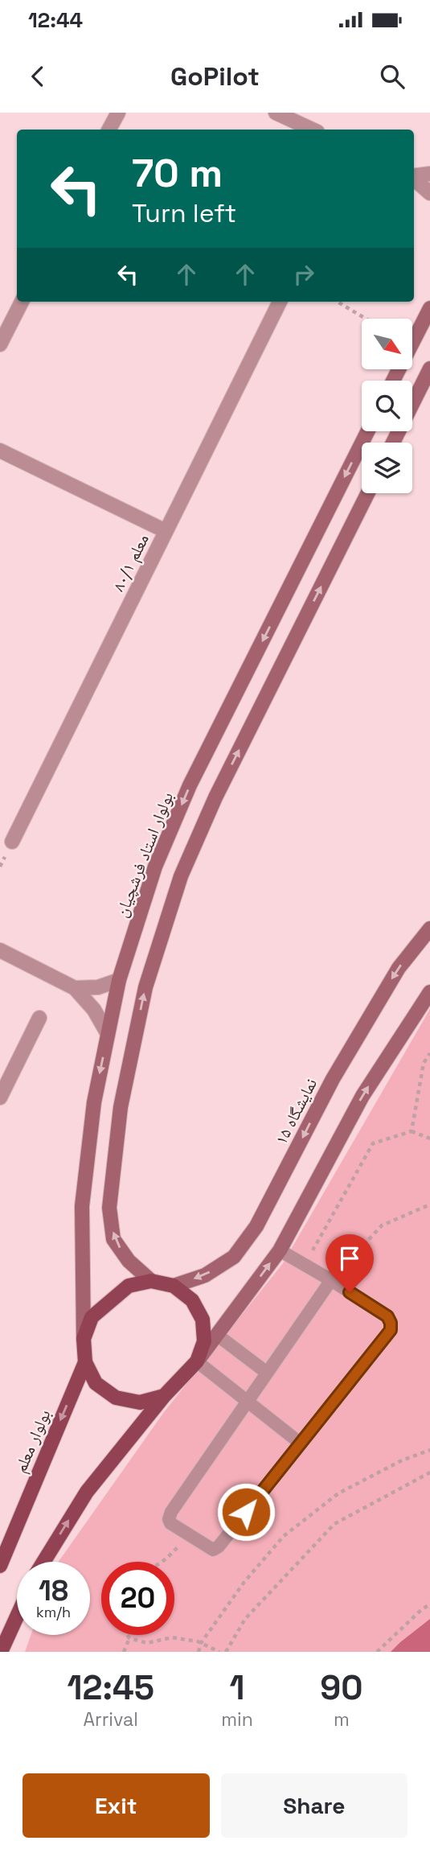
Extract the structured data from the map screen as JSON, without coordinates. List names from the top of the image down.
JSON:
{
  "streets": {
    "main road": ["بولوار معلم"],
    "street": ["معلم ۸۰/۱", "بولوار استاد فرشچیان", "نمایشگاه ۱۵"]
  },
  "crossings": [
    ["بولوار استاد فرشچیان", "نمایشگاه ۱۵"],
    ["بولوار استاد فرشچیان", "بولوار معلم"],
    ["نمایشگاه ۱۵", "بولوار معلم"]
  ],
  "north": "bottom right",
  "page": {
    "status": "12:44",
    "header": "GoPilot",
    "turn": ["70 m", "Turn left"],
    "speed": "18 km/h",
    "limit": "20",
    "eta": [
      "12:45",
      "Arrival",
      "1",
      "min",
      "90",
      "m"
    ],
    "buttons": ["Exit", "Share"]
  }
}
